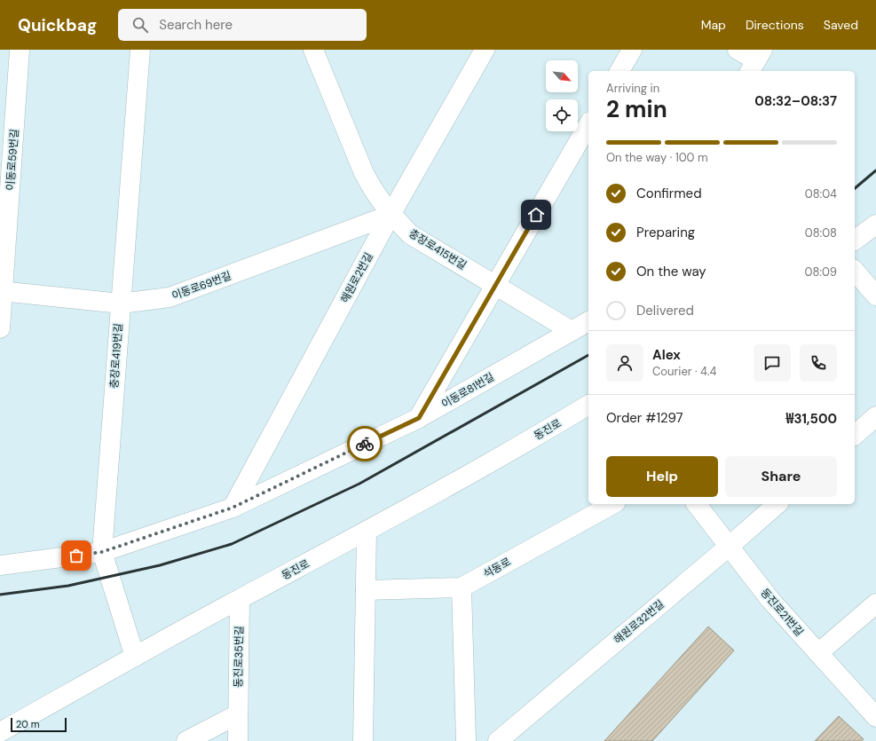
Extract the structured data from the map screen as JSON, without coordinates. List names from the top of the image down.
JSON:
{
  "streets": {
    "street": [
      "이동로59번길",
      "충장로415번길",
      "해원로2번길",
      "이동로69번길",
      "충장로419번길",
      "이동로81번길",
      "동진로",
      "석동로",
      "동진로21번길",
      "해원로32번길",
      "동진로35번길"
    ]
  },
  "crossings": [
    ["이동로59번길", "이동로69번길"],
    ["충장로415번길", "해원로2번길"],
    ["충장로415번길", "이동로69번길"],
    ["충장로415번길", "이동로81번길"],
    ["해원로2번길", "이동로69번길"],
    ["해원로2번길", "이동로81번길"],
    ["이동로69번길", "충장로419번길"],
    ["충장로419번길", "이동로81번길"],
    ["충장로419번길", "동진로"],
    ["동진로", "동진로35번길"],
    ["동진로21번길", "해원로32번길"]
  ],
  "scale_bar": "20 m",
  "north": "bottom right",
  "page": {
    "header": "Quickbag",
    "search": "Search here",
    "nav": ["Map", "Directions", "Saved"],
    "heading": ["2 min", "Arriving in", "08:32–08:37"],
    "panel": [
      "Alex",
      "Courier · 4.4",
      "Order #1297",
      "₩31,500"
    ],
    "bar": "On the way · 100 m",
    "list": [
      ["Confirmed", "08:04"],
      ["Preparing", "08:08"],
      ["On the way", "08:09"],
      "Delivered"
    ],
    "buttons": ["Help", "Share"],
    "scale": "20 m"
  }
}
